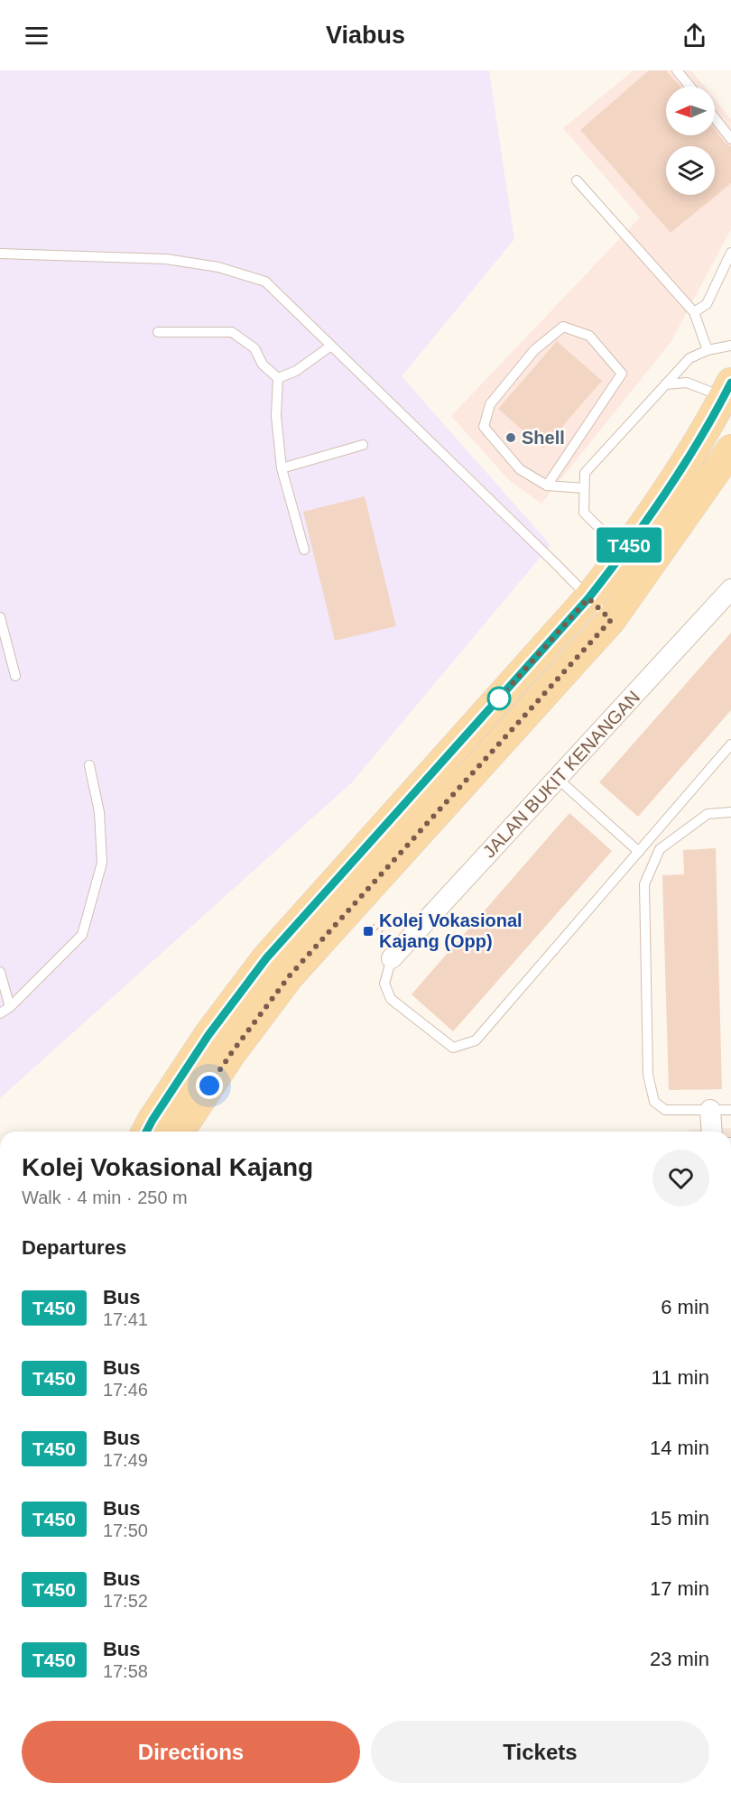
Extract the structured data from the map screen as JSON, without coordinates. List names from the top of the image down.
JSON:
{
  "streets": {
    "street": ["JALAN BUKIT KENANGAN"]
  },
  "places": {
    "other": ["Shell"],
    "transit": ["Kolej Vokasional Kajang (Opp)"]
  },
  "lines": ["bus line T450"],
  "north": "left",
  "page": {
    "header": "Viabus",
    "on_map": "T450",
    "heading": [
      ["Kolej Vokasional Kajang", "Walk · 4 min · 250 m"],
      "Departures"
    ],
    "list": [
      {
        "mark": "T450",
        "name": "Bus",
        "note": "17:41",
        "value": "6 min"
      },
      {
        "mark": "T450",
        "name": "Bus",
        "note": "17:46",
        "value": "11 min"
      },
      {
        "mark": "T450",
        "name": "Bus",
        "note": "17:49",
        "value": "14 min"
      },
      {
        "mark": "T450",
        "name": "Bus",
        "note": "17:50",
        "value": "15 min"
      },
      {
        "mark": "T450",
        "name": "Bus",
        "note": "17:52",
        "value": "17 min"
      },
      {
        "mark": "T450",
        "name": "Bus",
        "note": "17:58",
        "value": "23 min"
      }
    ],
    "buttons": ["Directions", "Tickets"]
  }
}
